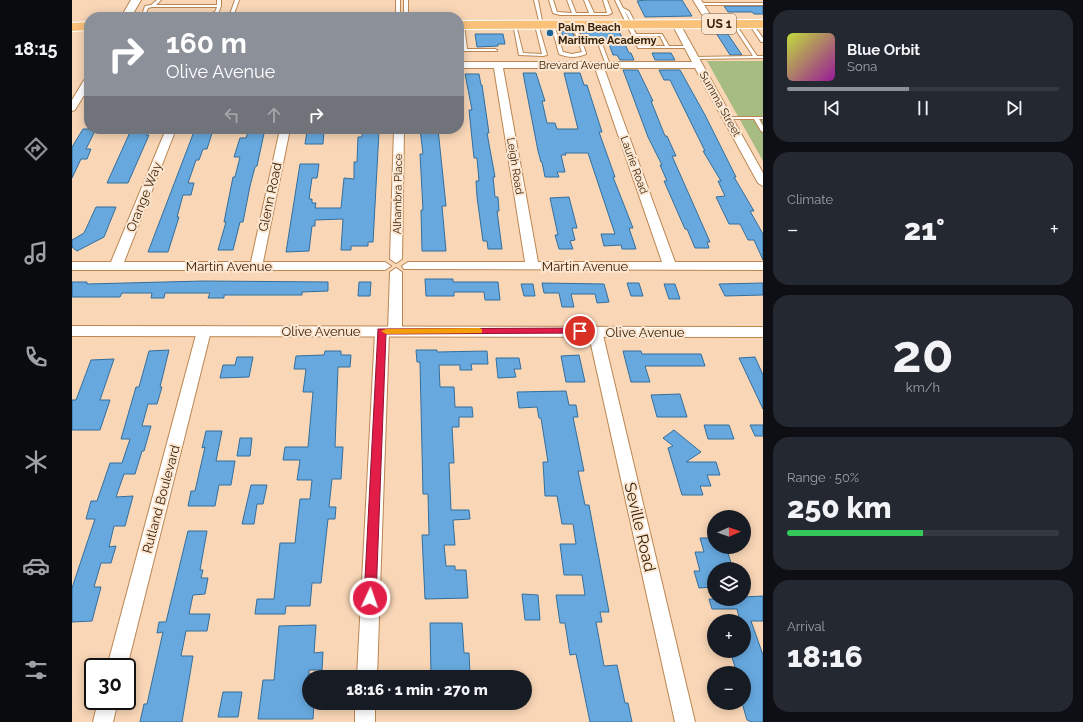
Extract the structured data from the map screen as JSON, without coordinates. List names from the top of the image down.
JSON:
{
  "streets": {
    "main road": ["US 1"],
    "street": [
      "Brevard Avenue",
      "Summa Street",
      "Laurie Road",
      "Leigh Road",
      "Alhambra Place",
      "Orange Way",
      "Glenn Road",
      "Martin Avenue",
      "Olive Avenue",
      "Rutland Boulevard",
      "Seville Road"
    ]
  },
  "crossings": [
    ["US 1", "Summa Street"],
    ["Brevard Avenue", "Summa Street"],
    ["Brevard Avenue", "Laurie Road"],
    ["Brevard Avenue", "Leigh Road"],
    ["Laurie Road", "Martin Avenue"],
    ["Leigh Road", "Martin Avenue"],
    ["Orange Way", "Martin Avenue"],
    ["Glenn Road", "Martin Avenue"],
    ["Olive Avenue", "Rutland Boulevard"],
    ["Olive Avenue", "Seville Road"]
  ],
  "places": ["Palm Beach Maritime Academy"],
  "north": "right",
  "page": {
    "tabs": "18:15",
    "turn": ["160 m", "Olive Avenue"],
    "song": ["Blue Orbit", "Sona"],
    "tile": [
      "Climate",
      ["20", "km/h"],
      ["Range · 50%", "250 km"],
      ["Arrival", "18:16"]
    ],
    "heat": ["−", "21°", "+"],
    "map_buttons": ["+", "−"],
    "limit": "30",
    "trip": "18:16 · 1 min · 270 m"
  }
}
